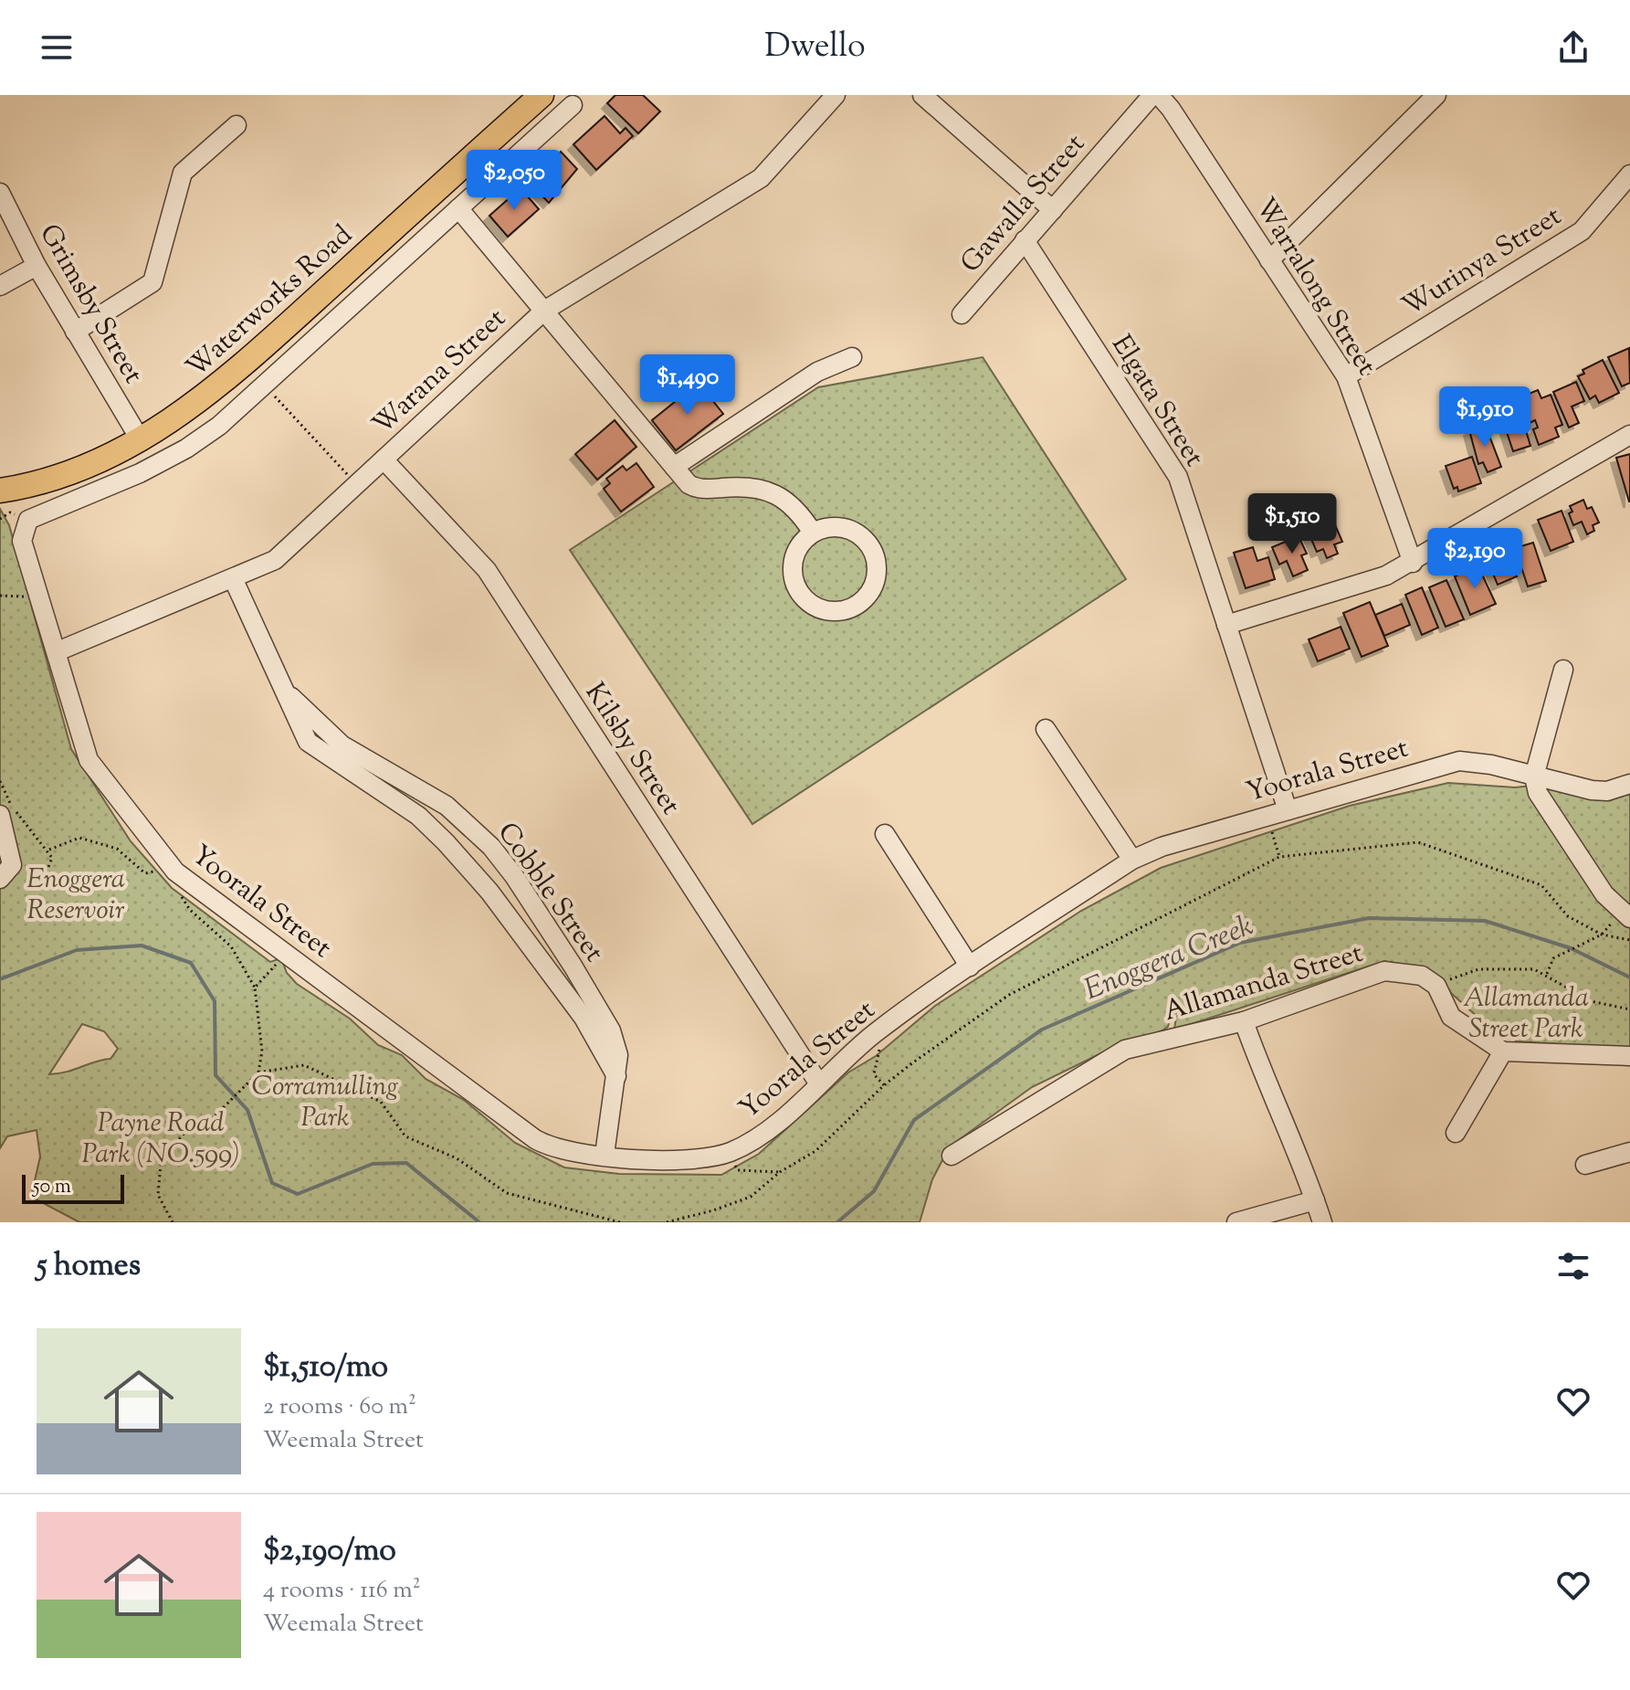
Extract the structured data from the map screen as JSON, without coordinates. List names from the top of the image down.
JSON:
{
  "streets": {
    "main road": ["Waterworks Road"],
    "street": [
      "Gawalla Street",
      "Wurinya Street",
      "Warralong Street",
      "Grimsby Street",
      "Warana Street",
      "Elgata Street",
      "Kilsby Street",
      "Yoorala Street",
      "Cobble Street",
      "Allamanda Street"
    ]
  },
  "crossings": [
    ["Gawalla Street", "Elgata Street"],
    ["Wurinya Street", "Warralong Street"],
    ["Waterworks Road", "Grimsby Street"],
    ["Warana Street", "Kilsby Street"],
    ["Warana Street", "Yoorala Street"],
    ["Warana Street", "Cobble Street"],
    ["Elgata Street", "Yoorala Street"],
    ["Kilsby Street", "Yoorala Street"],
    ["Yoorala Street", "Cobble Street"]
  ],
  "water": ["Enoggera Creek"],
  "parks": [
    "Enoggera Reservoir",
    "Allamanda Street Park",
    "Corramulling Park",
    "Payne Road Park (NO.599)"
  ],
  "scale_bar": "50 m",
  "page": {
    "header": "Dwello",
    "price": [
      "$2,050",
      "$1,490",
      "$1,910",
      "$1,510",
      "$2,190"
    ],
    "scale": "50 m",
    "heading": "5 homes",
    "list": [
      {
        "name": "$1,510/mo",
        "note": "2 rooms · 60 m² · Weemala Street"
      },
      {
        "name": "$2,190/mo",
        "note": "4 rooms · 116 m² · Weemala Street"
      }
    ]
  }
}
